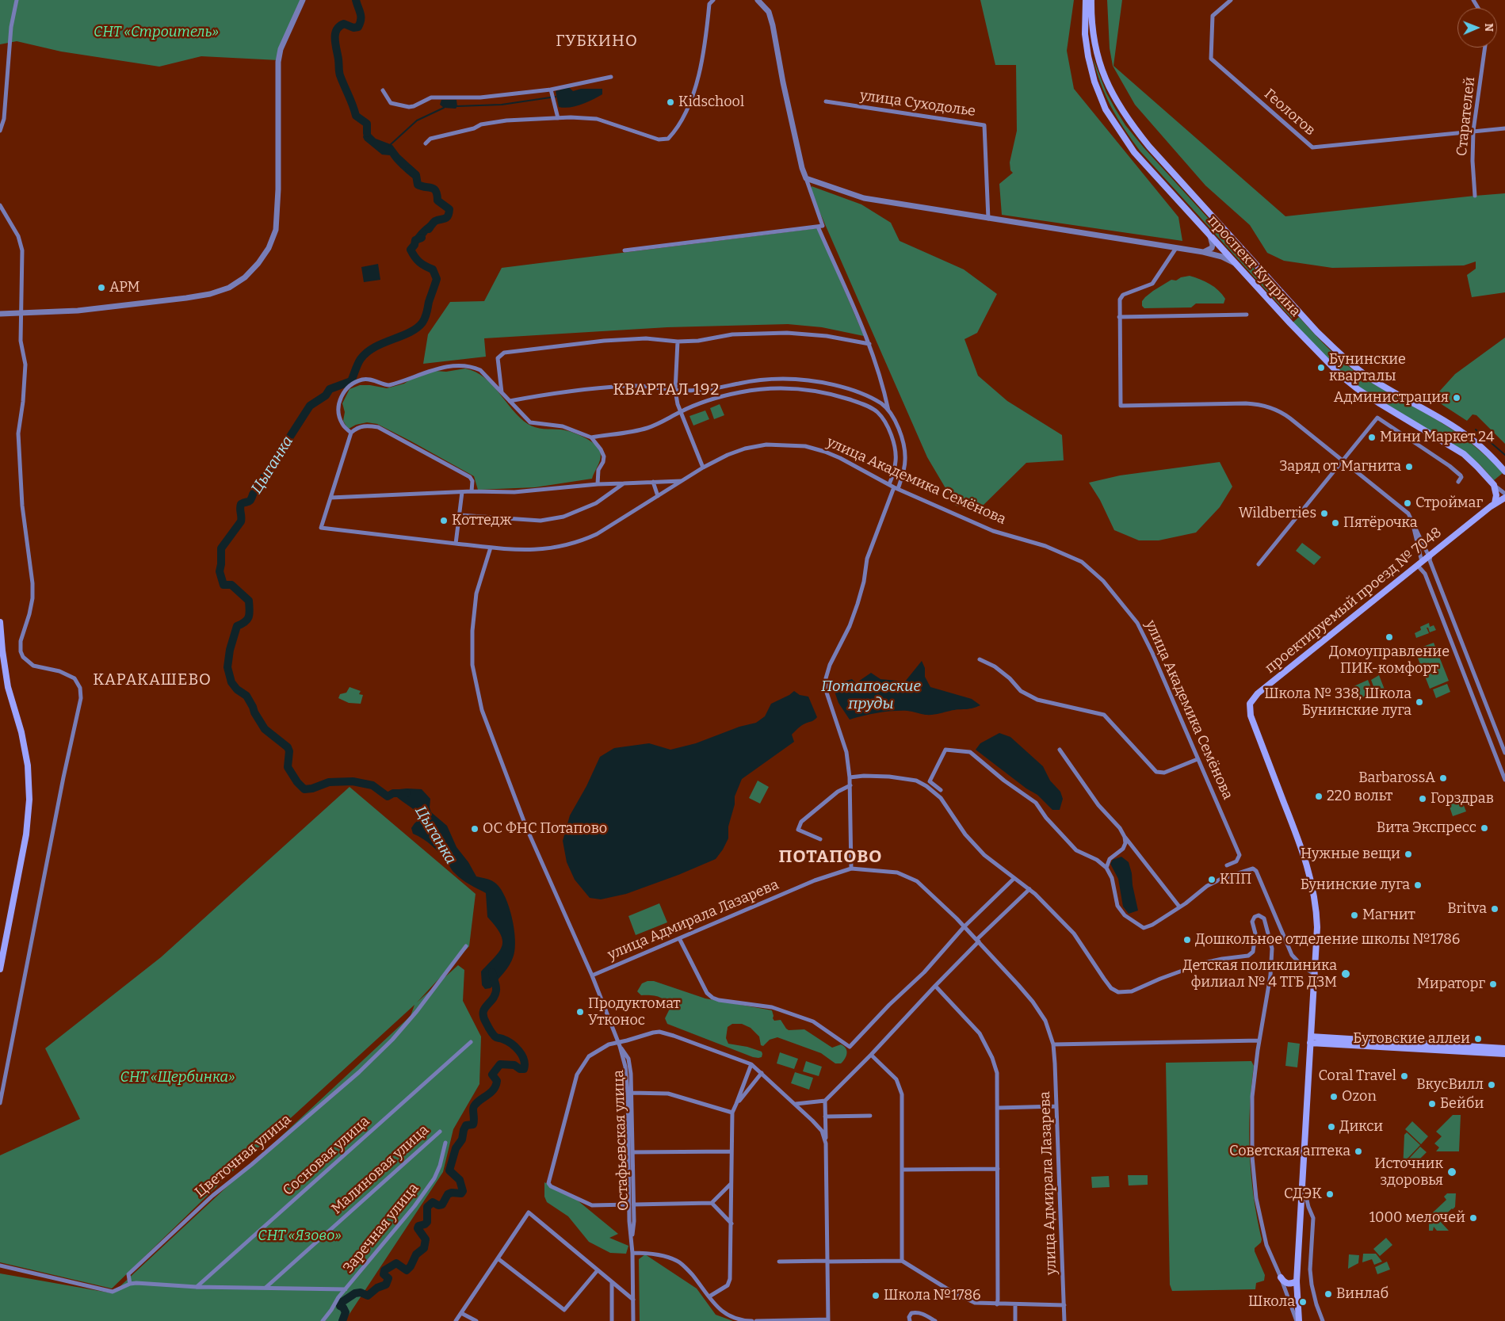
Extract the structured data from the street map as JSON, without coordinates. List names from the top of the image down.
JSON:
{
  "streets": {
    "main road": ["проспект Куприна", "проектируемый проезд № 7048"],
    "street": [
      "улица Суходолье",
      "Геологов",
      "Старателей",
      "улица Академика Семёнова",
      "улица Адмирала Лазарева",
      "Остафьевская улица",
      "Цветочная улица",
      "Сосновая улица",
      "Малиновая улица",
      "Заречная улица"
    ]
  },
  "crossings": [
    ["Геологов", "Старателей"],
    ["улица Академика Семёнова", "Остафьевская улица"],
    ["улица Адмирала Лазарева", "Остафьевская улица"]
  ],
  "districts": [
    "ГУБКИНО",
    "КВАРТАЛ 192",
    "КАРАКАШЕВО",
    "ПОТАПОВО"
  ],
  "water": ["Цыганка", "Потаповские пруды"],
  "parks": ["СНТ «Строитель»", "СНТ «Щербинка»", "СНТ «Язово»"],
  "places": [
    "Kidschool",
    "АРМ",
    "Бунинские кварталы",
    "Администрация",
    "Мини Маркет 24",
    "Заряд от Магнита",
    "Строймаг",
    "Wildberries",
    "Коттедж",
    "Пятёрочка",
    "Домоуправление ПИК-комфорт",
    "Школа № 338, Школа Бунинские луга",
    "BarbarossA",
    "220 вольт",
    "Горздрав",
    "Вита Экспресс",
    "ОС ФНС Потапово",
    "Нужные вещи",
    "КПП",
    "Бунинские луга",
    "Britva",
    "Магнит",
    "Дошкольное отделение школы №1786",
    "Детская поликлиника филиал № 4 ТГБ ДЗМ",
    "Мираторг",
    "Продуктомат Утконос",
    "Бутовские аллеи",
    "Coral Travel",
    "ВкусВилл",
    "Ozon",
    "Бейби",
    "Дикси",
    "Советская аптека",
    "Источник здоровья",
    "СДЭК",
    "1000 мелочей",
    "Винлаб",
    "Школа №1786",
    "Школа"
  ],
  "north": "right"
}
